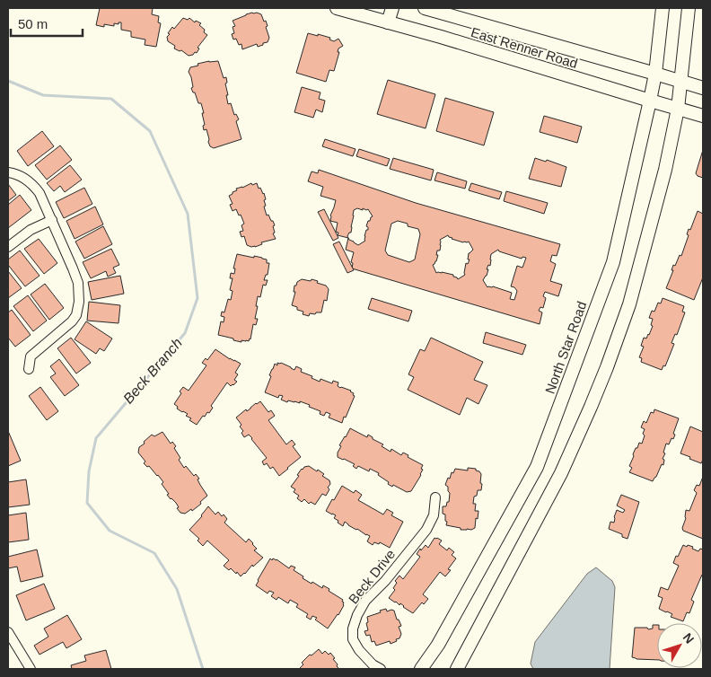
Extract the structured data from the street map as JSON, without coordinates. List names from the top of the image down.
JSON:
{
  "streets": {
    "main road": ["East Renner Road", "North Star Road"],
    "street": ["Beck Drive"]
  },
  "crossings": [
    ["East Renner Road", "North Star Road"]
  ],
  "water": ["Beck Branch"],
  "scale_bar": "50 m",
  "north": "top right"
}
